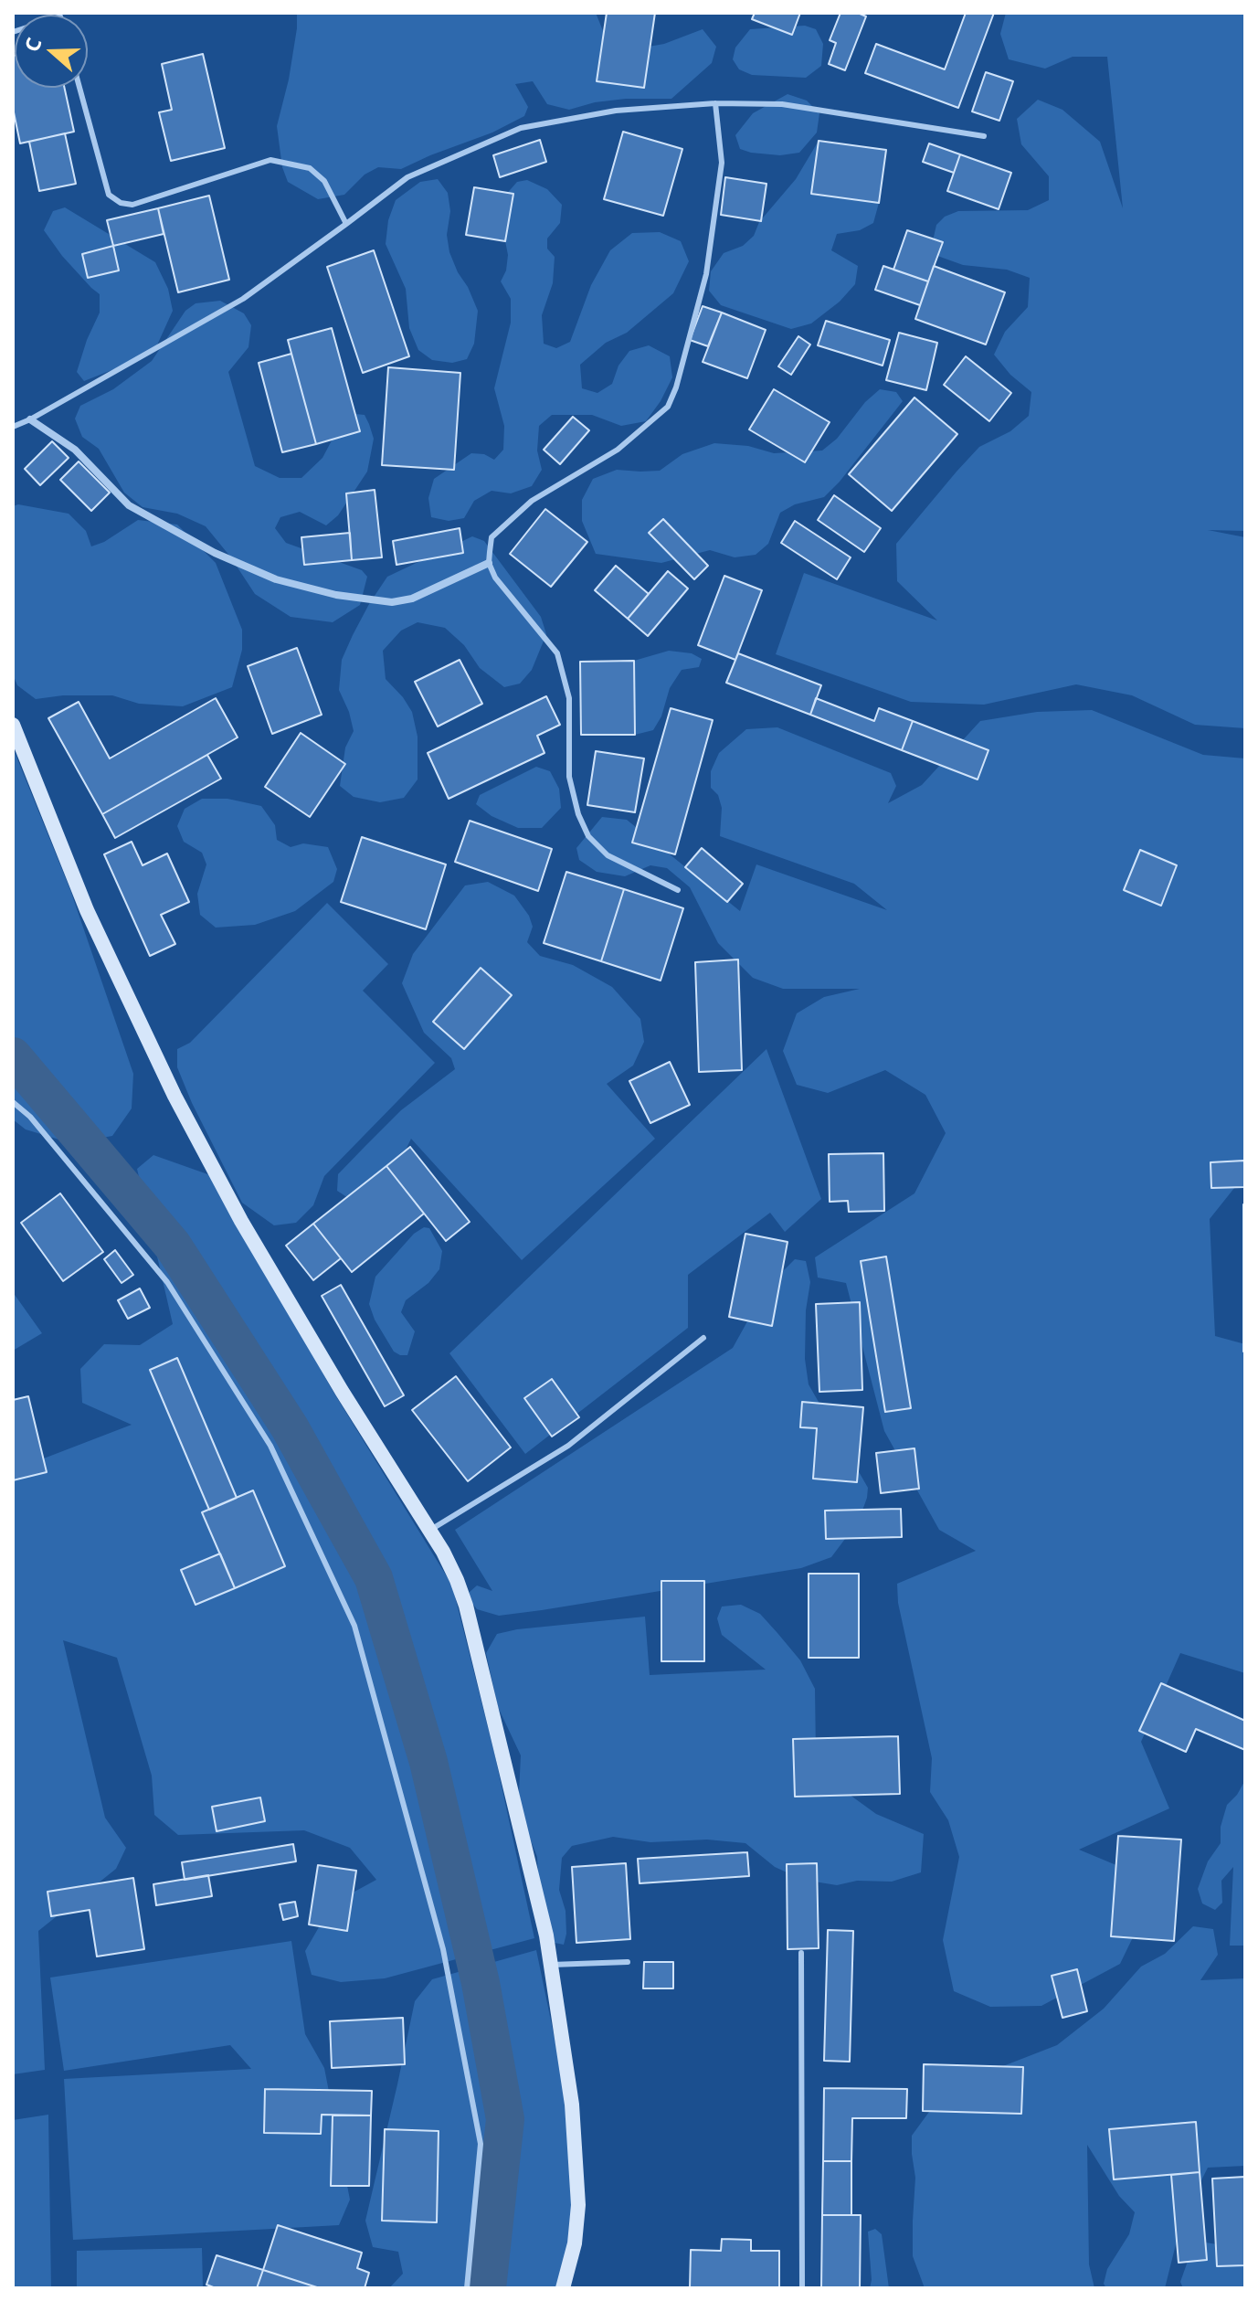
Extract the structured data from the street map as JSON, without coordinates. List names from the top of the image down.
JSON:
{
  "north": "left"
}
